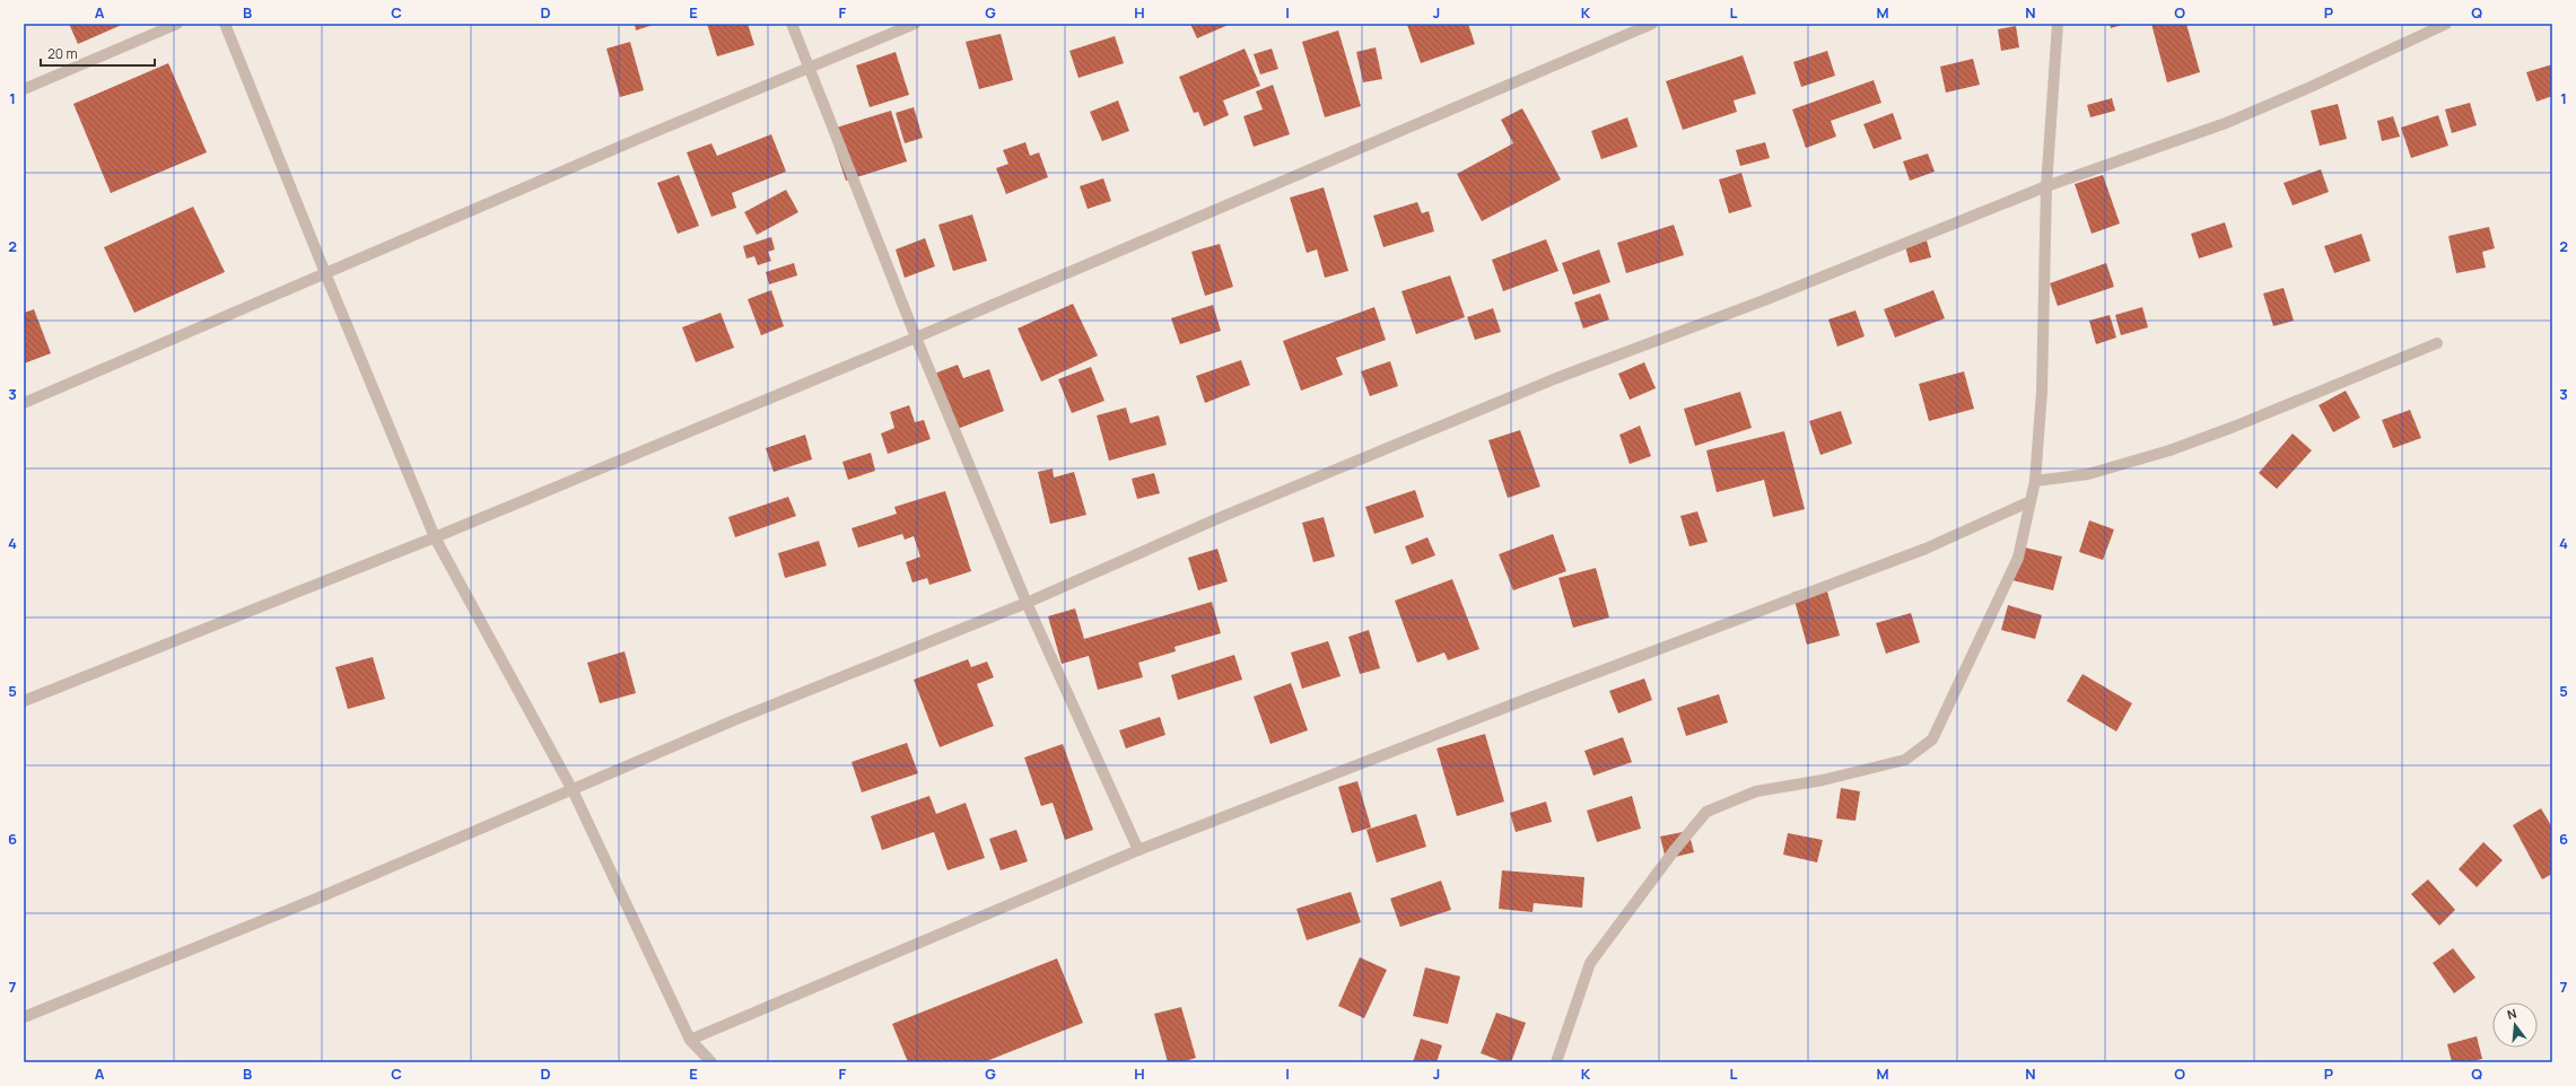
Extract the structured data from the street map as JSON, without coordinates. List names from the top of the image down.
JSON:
{
  "scale_bar": "20 m",
  "north": "top",
  "grid": {
    "columns": [
      "A",
      "B",
      "C",
      "D",
      "E",
      "F",
      "G",
      "H",
      "I",
      "J",
      "K",
      "L",
      "M",
      "N",
      "O",
      "P",
      "Q"
    ],
    "rows": [
      "1",
      "2",
      "3",
      "4",
      "5",
      "6",
      "7"
    ]
  }
}
